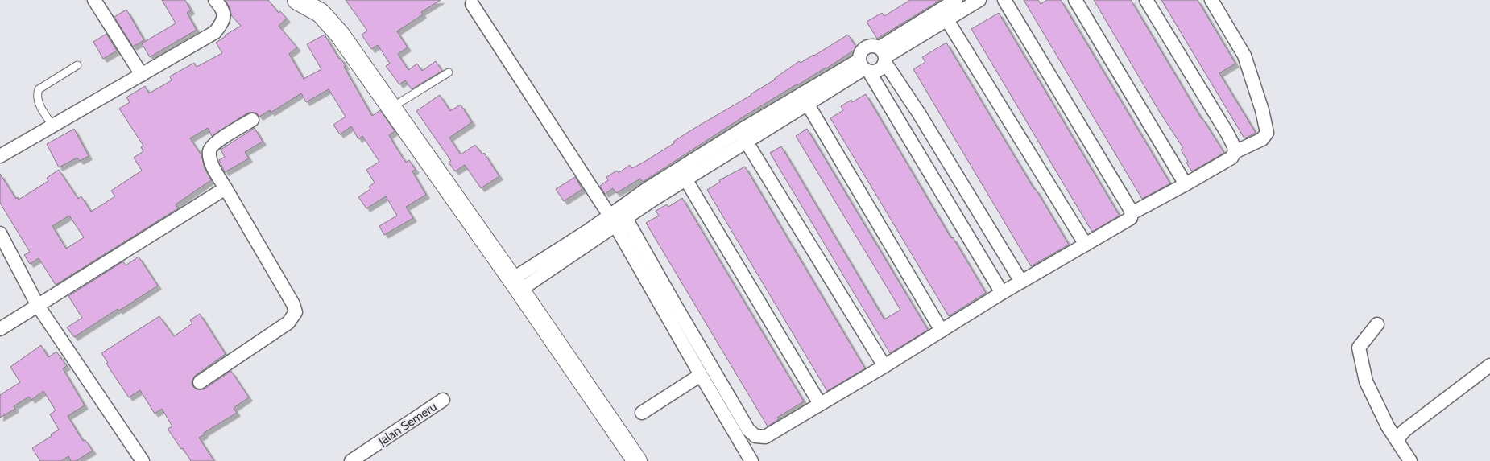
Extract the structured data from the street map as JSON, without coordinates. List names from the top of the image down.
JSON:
{
  "streets": {
    "street": ["Jalan Semeru"]
  }
}
